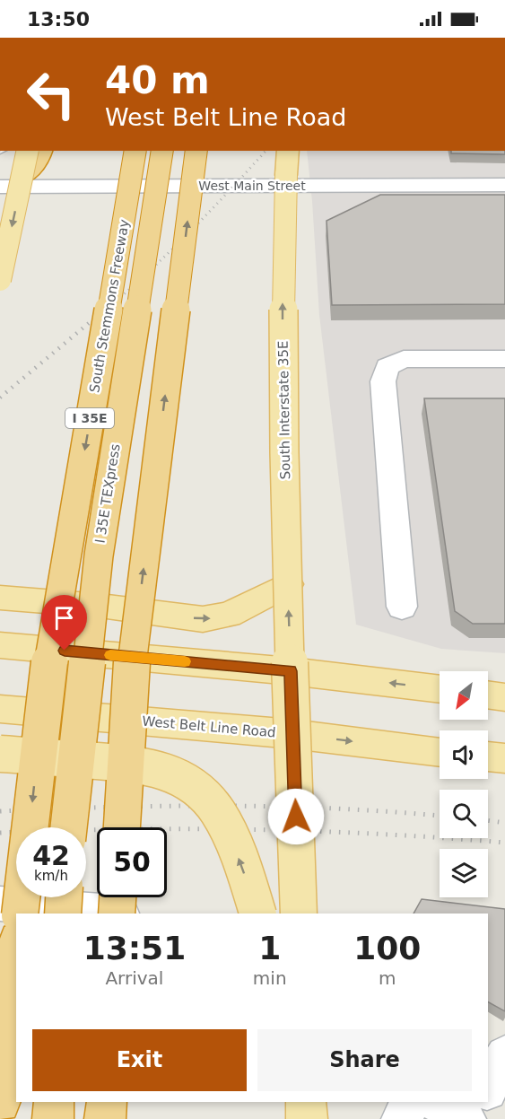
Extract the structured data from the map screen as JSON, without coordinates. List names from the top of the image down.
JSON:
{
  "streets": {
    "highway": ["South Stemmons Freeway", "I 35E", "I 35E TEXpress"],
    "main road": ["South Interstate 35E", "West Belt Line Road"],
    "street": ["West Main Street"]
  },
  "crossings": [
    ["South Interstate 35E", "West Belt Line Road"]
  ],
  "one_way": ["South Interstate 35E"],
  "north": "bottom left",
  "page": {
    "status": "13:50",
    "turn": ["40 m", "West Belt Line Road"],
    "speed": "42 km/h",
    "limit": "50",
    "eta": [
      "13:51",
      "Arrival",
      "1",
      "min",
      "100",
      "m"
    ],
    "buttons": ["Exit", "Share"]
  }
}
